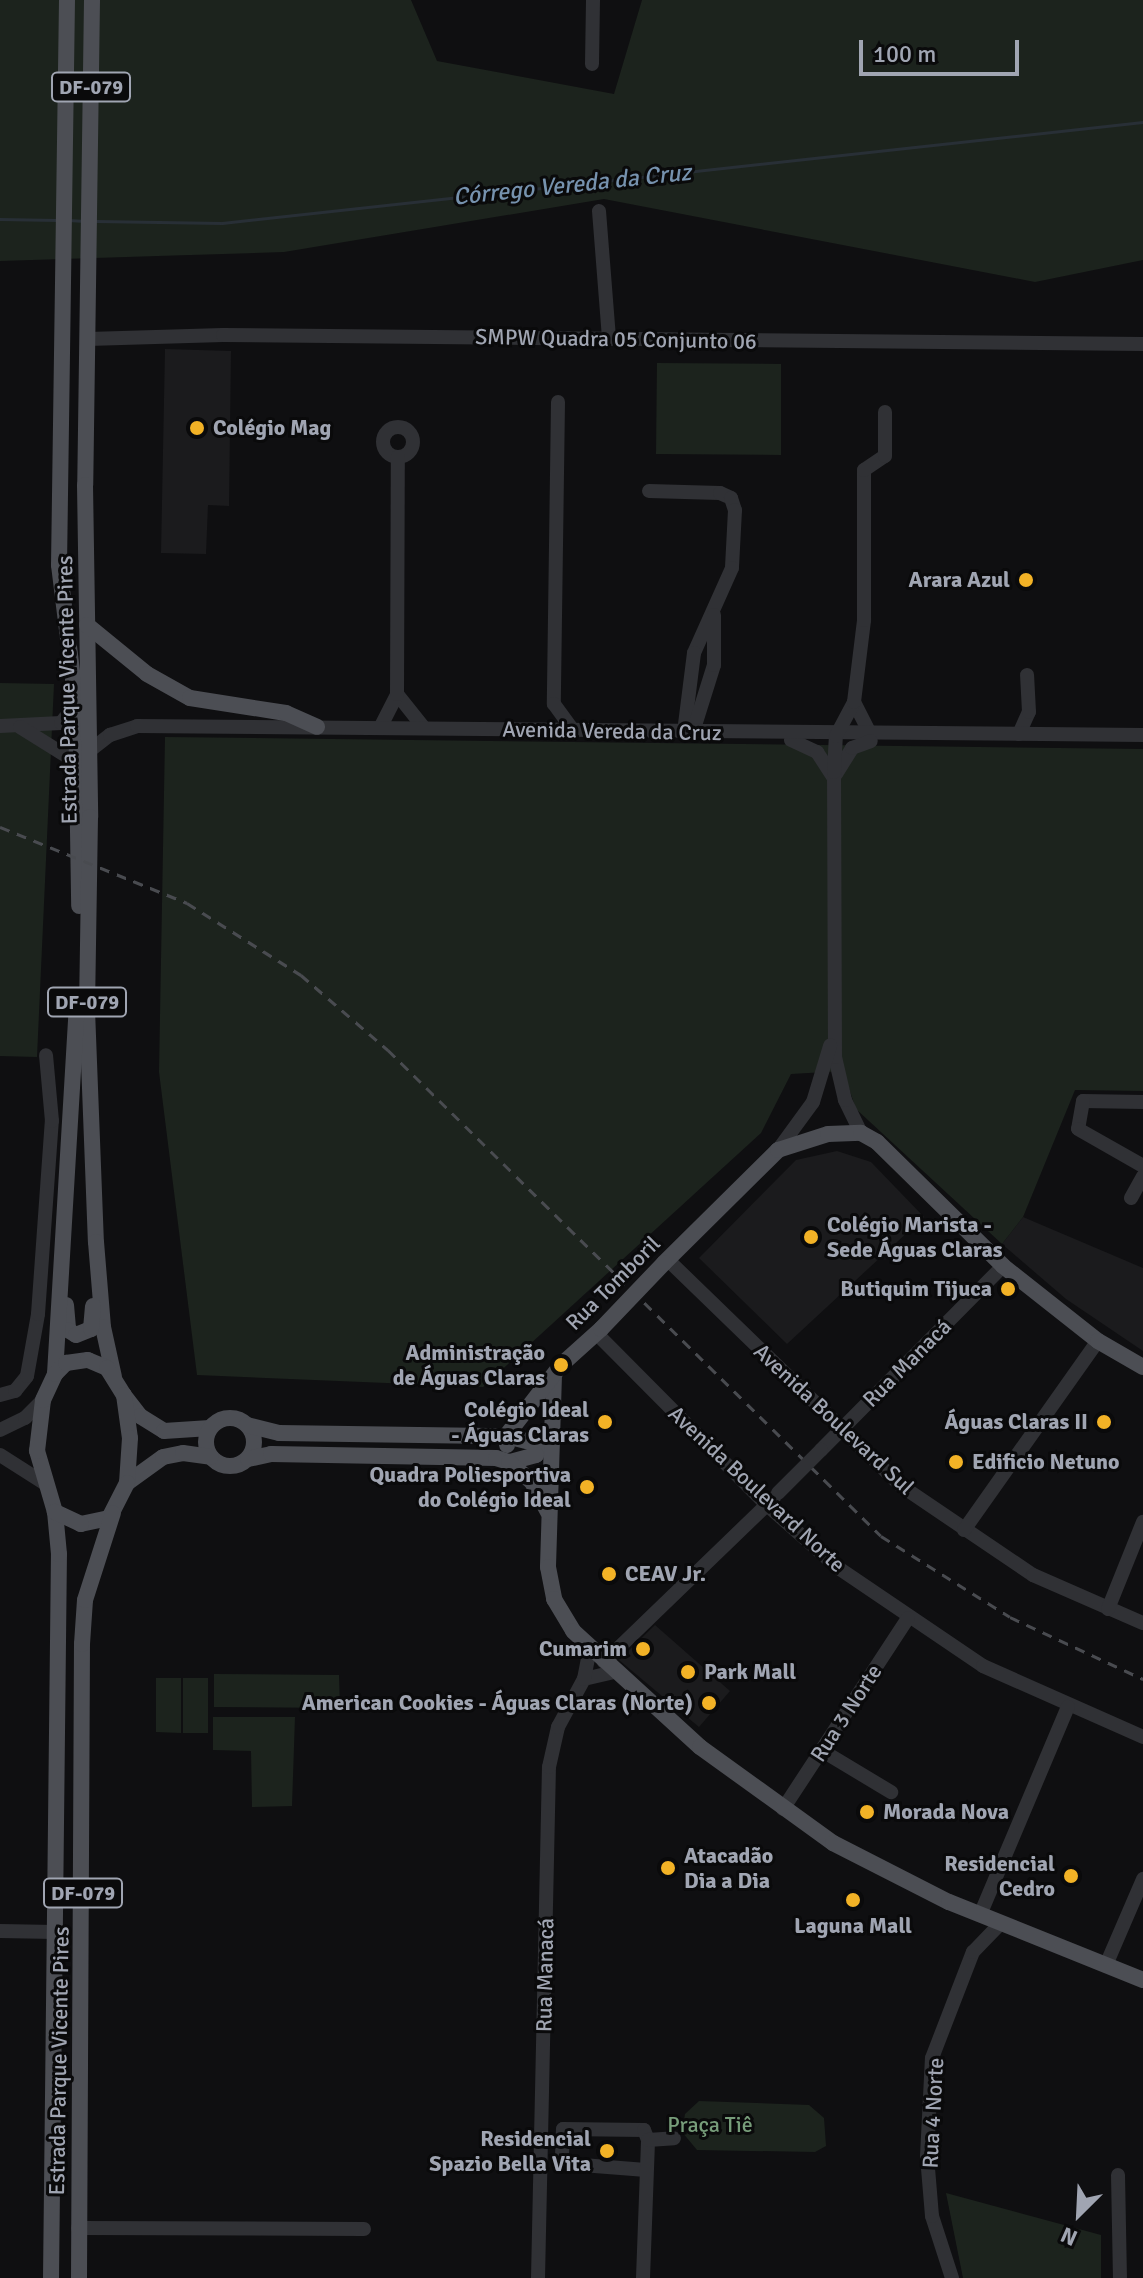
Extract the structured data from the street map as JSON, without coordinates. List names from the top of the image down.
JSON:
{
  "streets": {
    "main road": ["DF-079", "Estrada Parque Vicente Pires", "Rua Tomboril"],
    "street": [
      "SMPW Quadra 05 Conjunto 06",
      "Avenida Vereda da Cruz",
      "Rua Manacá",
      "Avenida Boulevard Sul",
      "Avenida Boulevard Norte",
      "Rua 3 Norte",
      "Rua 4 Norte"
    ]
  },
  "crossings": [
    ["DF-079", "Estrada Parque Vicente Pires"],
    ["SMPW Quadra 05 Conjunto 06", "Estrada Parque Vicente Pires"],
    ["Estrada Parque Vicente Pires", "Avenida Vereda da Cruz"],
    ["Avenida Vereda da Cruz", "Rua Tomboril"],
    ["Rua Tomboril", "Avenida Boulevard Sul"],
    ["Rua Tomboril", "Avenida Boulevard Norte"],
    ["Rua Manacá", "Avenida Boulevard Sul"],
    ["Rua Manacá", "Avenida Boulevard Norte"],
    ["Avenida Boulevard Norte", "Rua 3 Norte"],
    ["Avenida Boulevard Norte", "Rua 4 Norte"]
  ],
  "water": ["Córrego Vereda da Cruz"],
  "parks": ["Praça Tiê"],
  "places": [
    "Colégio Mag",
    "Arara Azul",
    "Colégio Marista - Sede Águas Claras",
    "Butiquim Tijuca",
    "Administração de Águas Claras",
    "Colégio Ideal - Águas Claras",
    "Águas Claras II",
    "Edificio Netuno",
    "Quadra Poliesportiva do Colégio Ideal",
    "CEAV Jr.",
    "Cumarim",
    "Park Mall",
    "American Cookies - Águas Claras (Norte)",
    "Morada Nova",
    "Atacadão Dia a Dia",
    "Residencial Cedro",
    "Laguna Mall",
    "Residencial Spazio Bella Vita"
  ],
  "scale_bar": "100 m",
  "north": "bottom left"
}
